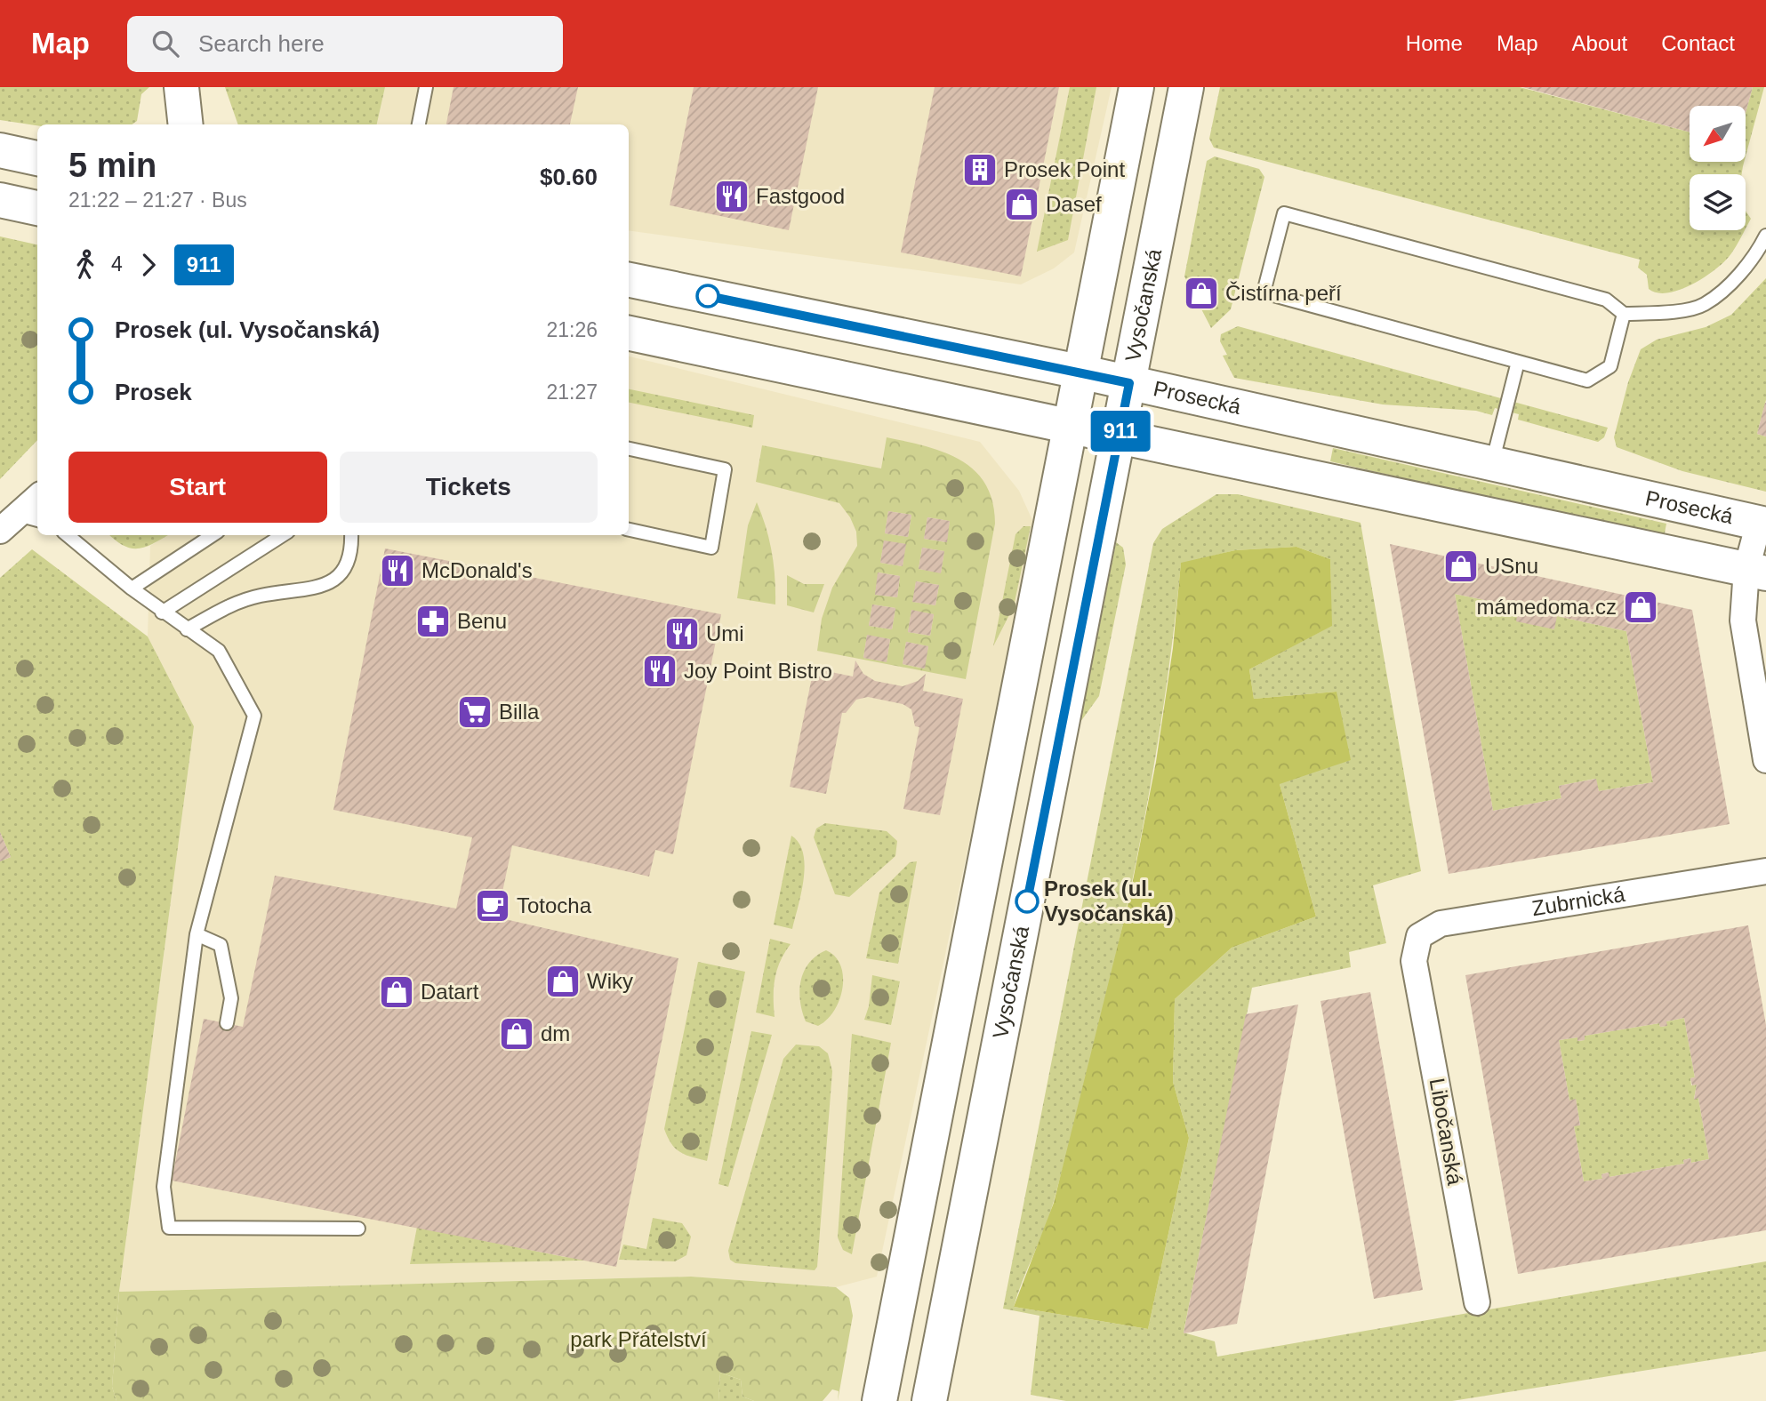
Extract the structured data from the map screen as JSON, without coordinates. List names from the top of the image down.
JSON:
{
  "streets": {
    "main road": ["Vysočanská", "Prosecká"],
    "street": ["Zubrnická", "Libočanská"]
  },
  "crossings": [
    ["Vysočanská", "Prosecká"],
    ["Zubrnická", "Libočanská"]
  ],
  "parks": ["park Přátelství"],
  "places": {
    "building": ["Prosek Point"],
    "restaurant": [
      "Fastgood",
      "McDonald's",
      "Umi",
      "Joy Point Bistro"
    ],
    "shop": [
      "Dasef",
      "Čistírna peří",
      "USnu",
      "mámedoma.cz",
      "Wiky",
      "Datart",
      "dm"
    ],
    "pharmacy": ["Benu"],
    "supermarket": ["Billa"],
    "other": ["Prosek (ul. Vysočanská)"],
    "cafe": ["Totocha"]
  },
  "lines": ["bus line 911"],
  "north": "bottom left",
  "page": {
    "header": "Map",
    "search": "Search here",
    "nav": [
      "Home",
      "Map",
      "About",
      "Contact"
    ],
    "on_map": "911",
    "heading": ["5 min", "21:22 – 21:27 · Bus", "$0.60"],
    "legs": ["4", "911"],
    "list": [
      {
        "name": "Prosek (ul. Vysočanská)",
        "value": "21:26"
      },
      {
        "name": "Prosek",
        "value": "21:27"
      }
    ],
    "buttons": ["Start", "Tickets"]
  }
}
